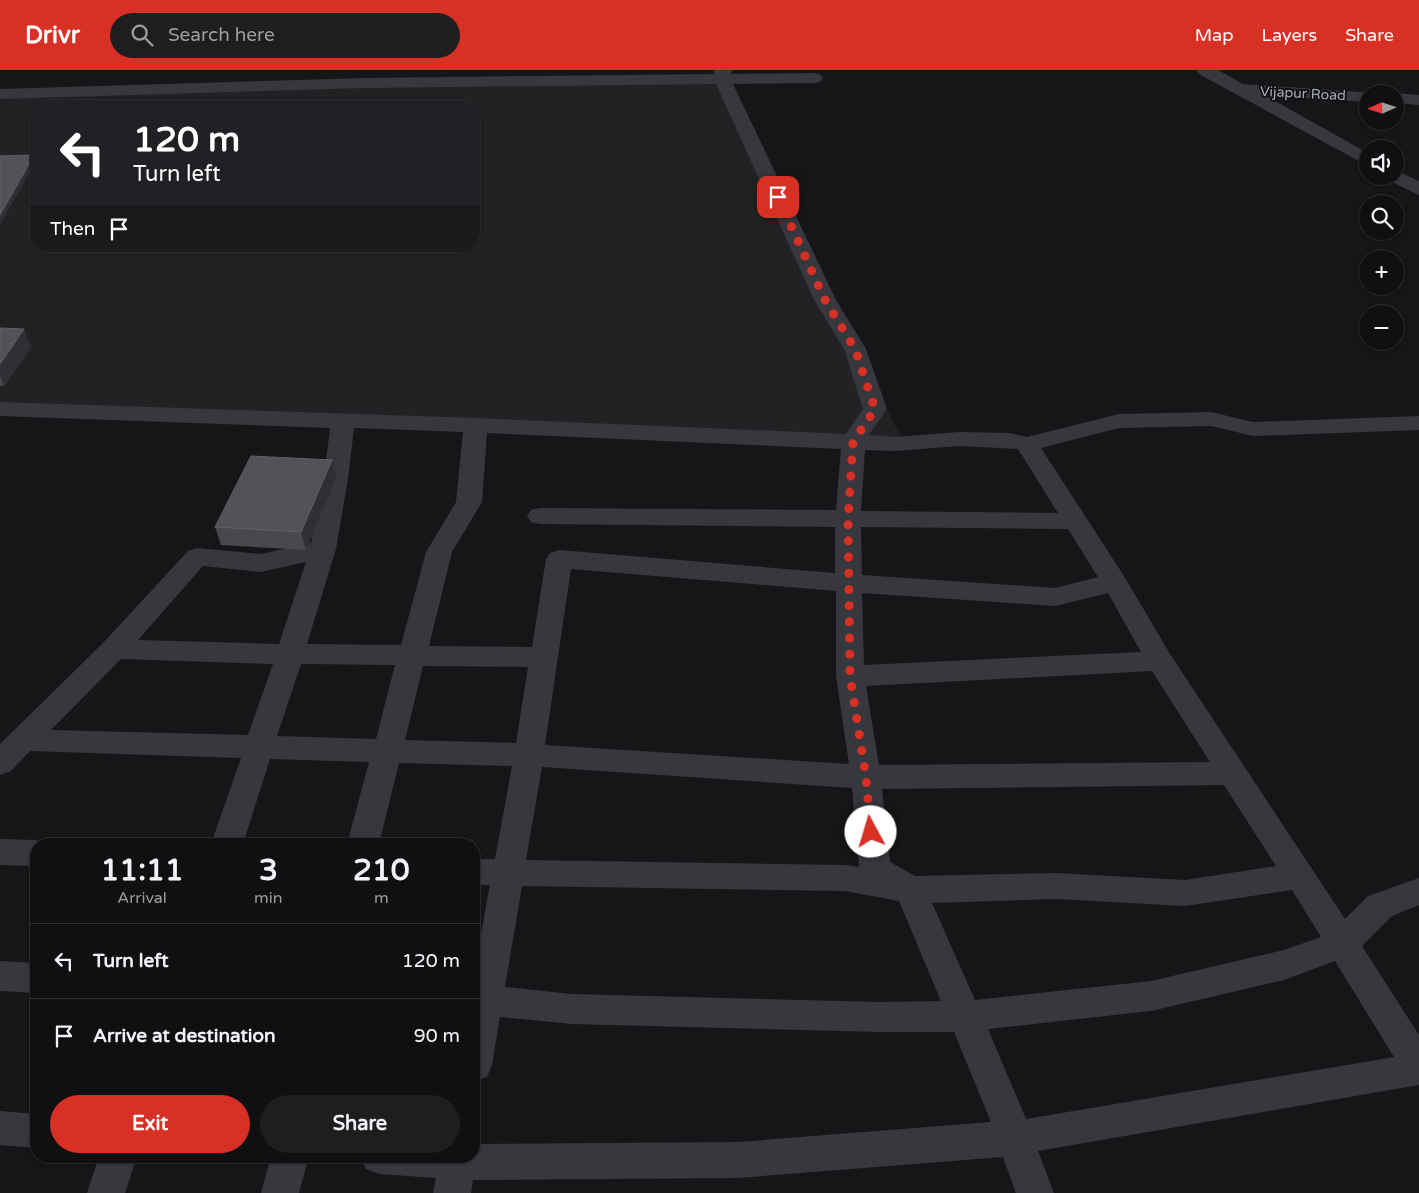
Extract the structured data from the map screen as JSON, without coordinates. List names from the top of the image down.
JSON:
{
  "streets": {
    "street": ["Vijapur Road"]
  },
  "north": "left",
  "page": {
    "header": "Drivr",
    "search": "Search here",
    "nav": ["Map", "Layers", "Share"],
    "map_buttons": ["+", "−"],
    "turn": ["120 m", "Turn left"],
    "then": "Then",
    "eta": [
      "11:11",
      "Arrival",
      "3",
      "min",
      "210",
      "m"
    ],
    "list": [
      {
        "name": "Turn left",
        "value": "120 m"
      },
      {
        "name": "Arrive at destination",
        "value": "90 m"
      }
    ],
    "buttons": ["Exit", "Share"]
  }
}
